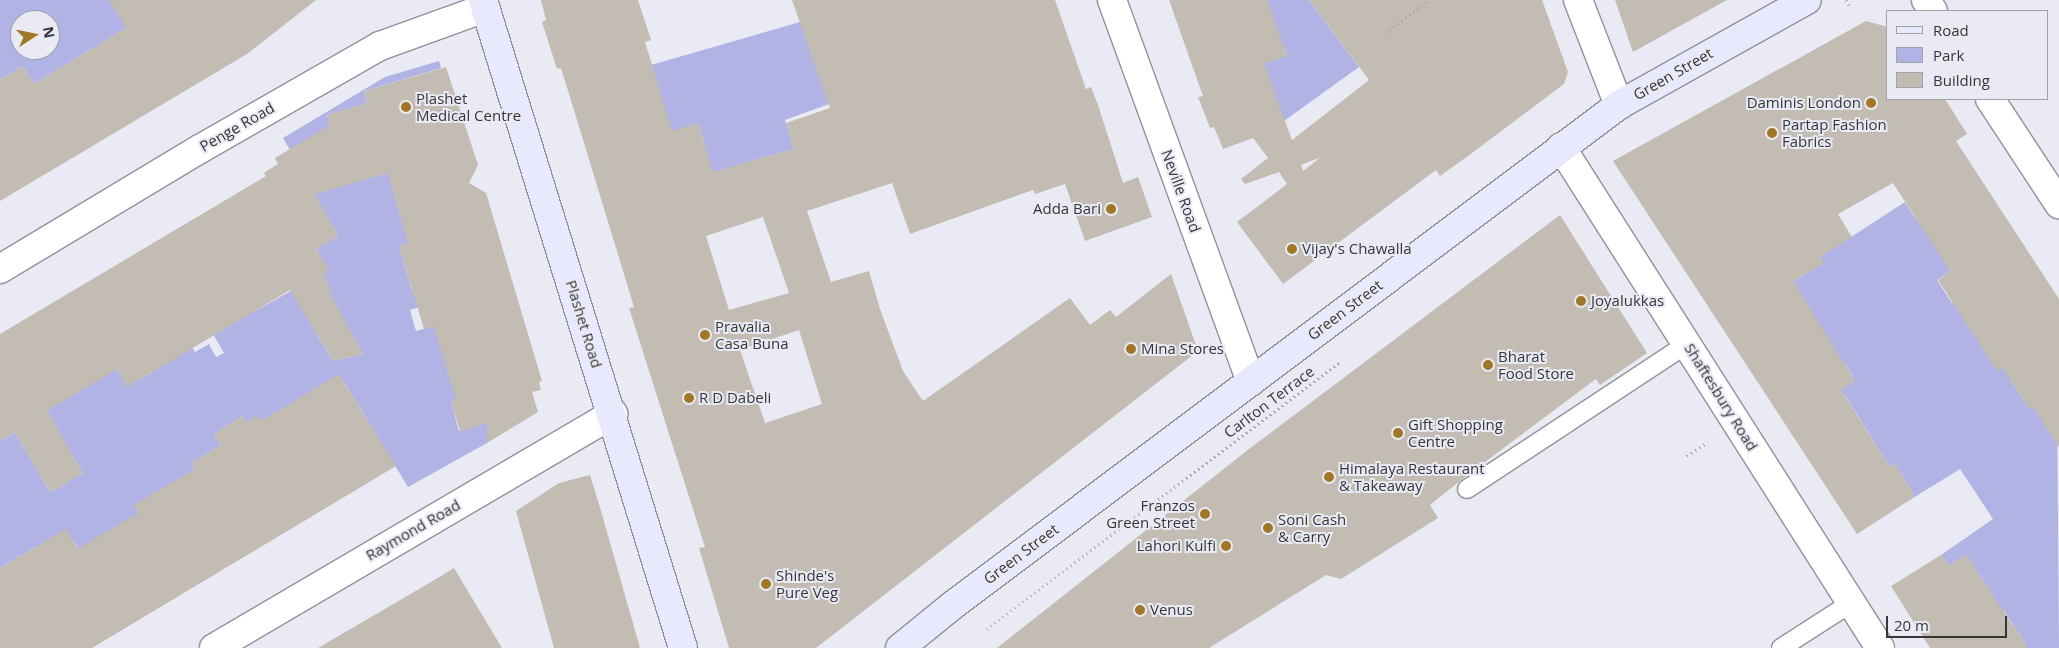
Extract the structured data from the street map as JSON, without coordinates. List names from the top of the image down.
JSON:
{
  "streets": {
    "main road": ["Green Street", "Plashet Road"],
    "street": [
      "Penge Road",
      "Neville Road",
      "Shaftesbury Road",
      "Raymond Road"
    ],
    "path": ["Carlton Terrace"]
  },
  "crossings": [
    ["Green Street", "Neville Road"],
    ["Green Street", "Shaftesbury Road"],
    ["Penge Road", "Plashet Road"],
    ["Plashet Road", "Raymond Road"]
  ],
  "places": [
    "Daminis London",
    "Plashet Medical Centre",
    "Partap Fashion Fabrics",
    "Adda Bari",
    "Vijay's Chawalla",
    "Joyalukkas",
    "Pravalia Casa Buna",
    "Mina Stores",
    "Bharat Food Store",
    "R D Dabeli",
    "Gift Shopping Centre",
    "Himalaya Restaurant & Takeaway",
    "Franzos Green Street",
    "Soni Cash & Carry",
    "Lahori Kulfi",
    "Shinde's Pure Veg",
    "Venus"
  ],
  "legend": ["Road", "Park", "Building"],
  "scale_bar": "20 m",
  "north": "right"
}
